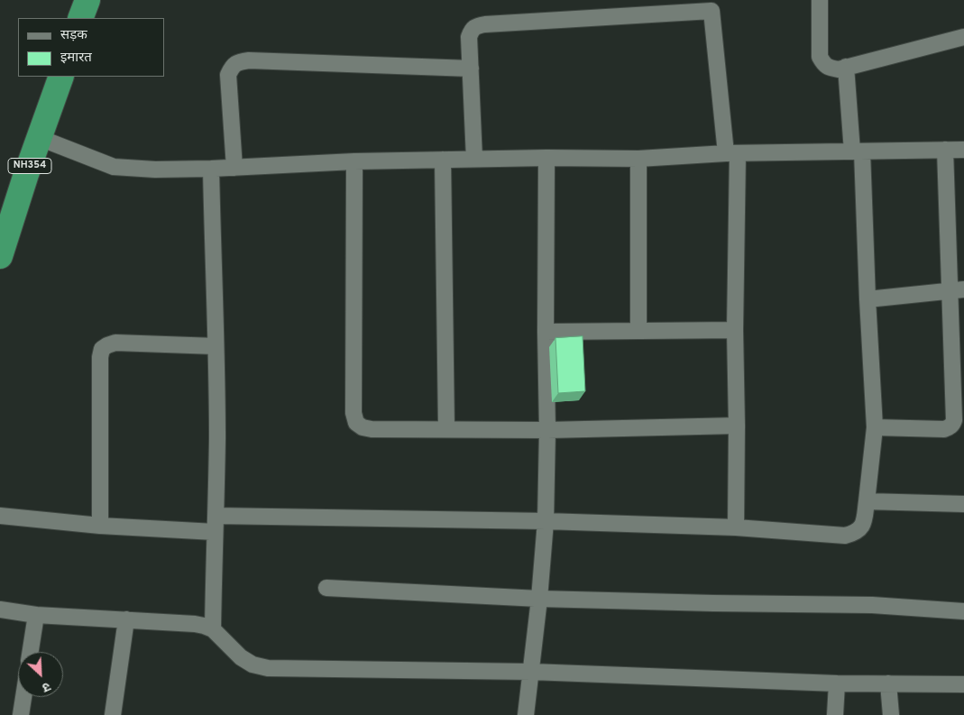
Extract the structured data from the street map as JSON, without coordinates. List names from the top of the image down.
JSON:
{
  "streets": {
    "highway": ["NH354"]
  },
  "legend": ["सड़क", "इमारत"],
  "north": "bottom right"
}
